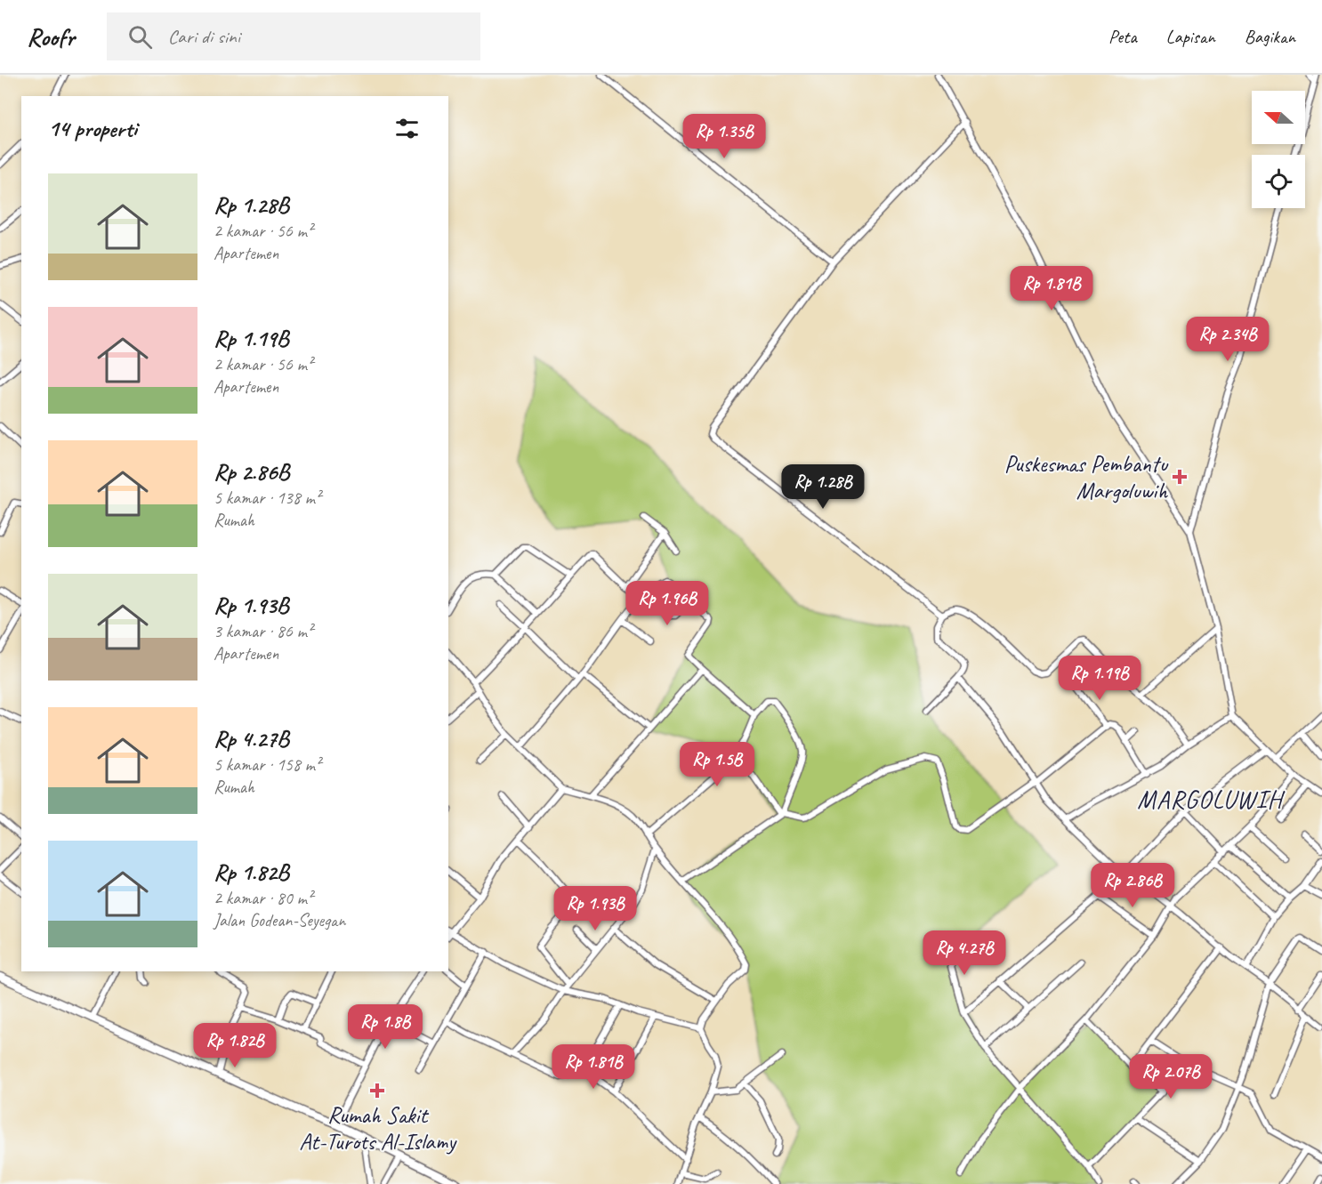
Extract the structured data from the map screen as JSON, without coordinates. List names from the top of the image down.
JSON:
{
  "districts": ["MARGOLUWIH"],
  "places": {
    "health": ["Puskesmas Pembantu Margoluwih", "Rumah Sakit At-Turots Al-Islamy"]
  },
  "north": "left",
  "page": {
    "header": "Roofr",
    "search": "Cari di sini",
    "nav": ["Peta", "Lapisan", "Bagikan"],
    "heading": "14 properti",
    "price": [
      "Rp 1.35B",
      "Rp 1.81B",
      "Rp 2.34B",
      "Rp 1.28B",
      "Rp 1.96B",
      "Rp 1.19B",
      "Rp 1.5B",
      "Rp 2.86B",
      "Rp 1.93B",
      "Rp 4.27B",
      "Rp 1.8B",
      "Rp 1.82B",
      "Rp 1.81B",
      "Rp 2.07B"
    ],
    "list": [
      {
        "name": "Rp 1.28B",
        "note": "2 kamar · 56 m² · Apartemen"
      },
      {
        "name": "Rp 1.19B",
        "note": "2 kamar · 56 m² · Apartemen"
      },
      {
        "name": "Rp 2.86B",
        "note": "5 kamar · 138 m² · Rumah"
      },
      {
        "name": "Rp 1.93B",
        "note": "3 kamar · 86 m² · Apartemen"
      },
      {
        "name": "Rp 4.27B",
        "note": "5 kamar · 158 m² · Rumah"
      },
      {
        "name": "Rp 1.82B",
        "note": "2 kamar · 80 m² · Jalan Godean-Seyegan"
      }
    ]
  }
}
